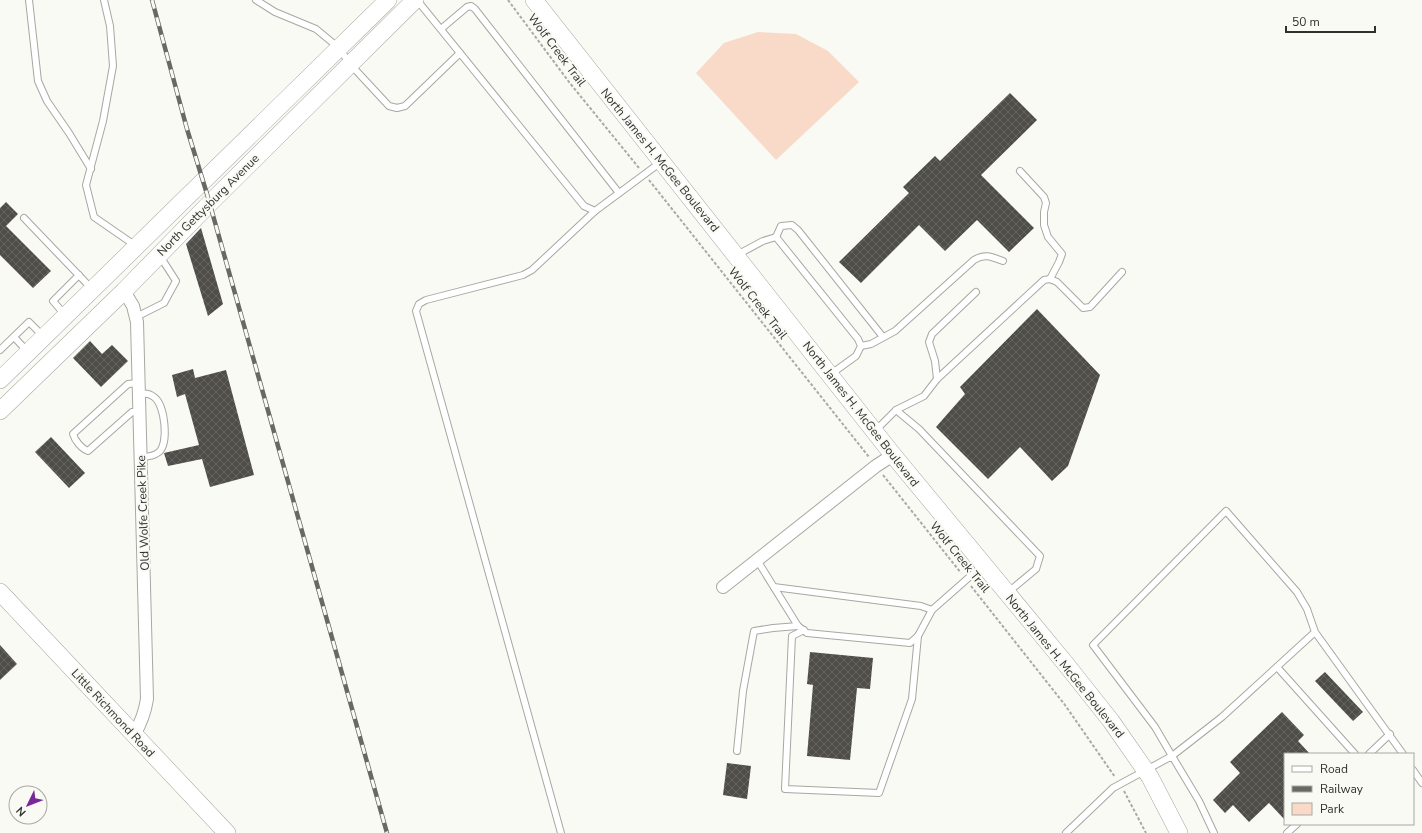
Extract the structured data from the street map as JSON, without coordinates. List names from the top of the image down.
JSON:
{
  "streets": {
    "main road": ["North James H. McGee Boulevard", "North Gettysburg Avenue", "Little Richmond Road"],
    "street": ["Old Wolfe Creek Pike"],
    "path": ["Wolf Creek Trail"]
  },
  "crossings": [
    ["North Gettysburg Avenue", "Old Wolfe Creek Pike"],
    ["Old Wolfe Creek Pike", "Little Richmond Road"]
  ],
  "legend": ["Road", "Railway", "Park"],
  "scale_bar": "50 m",
  "north": "bottom left"
}
